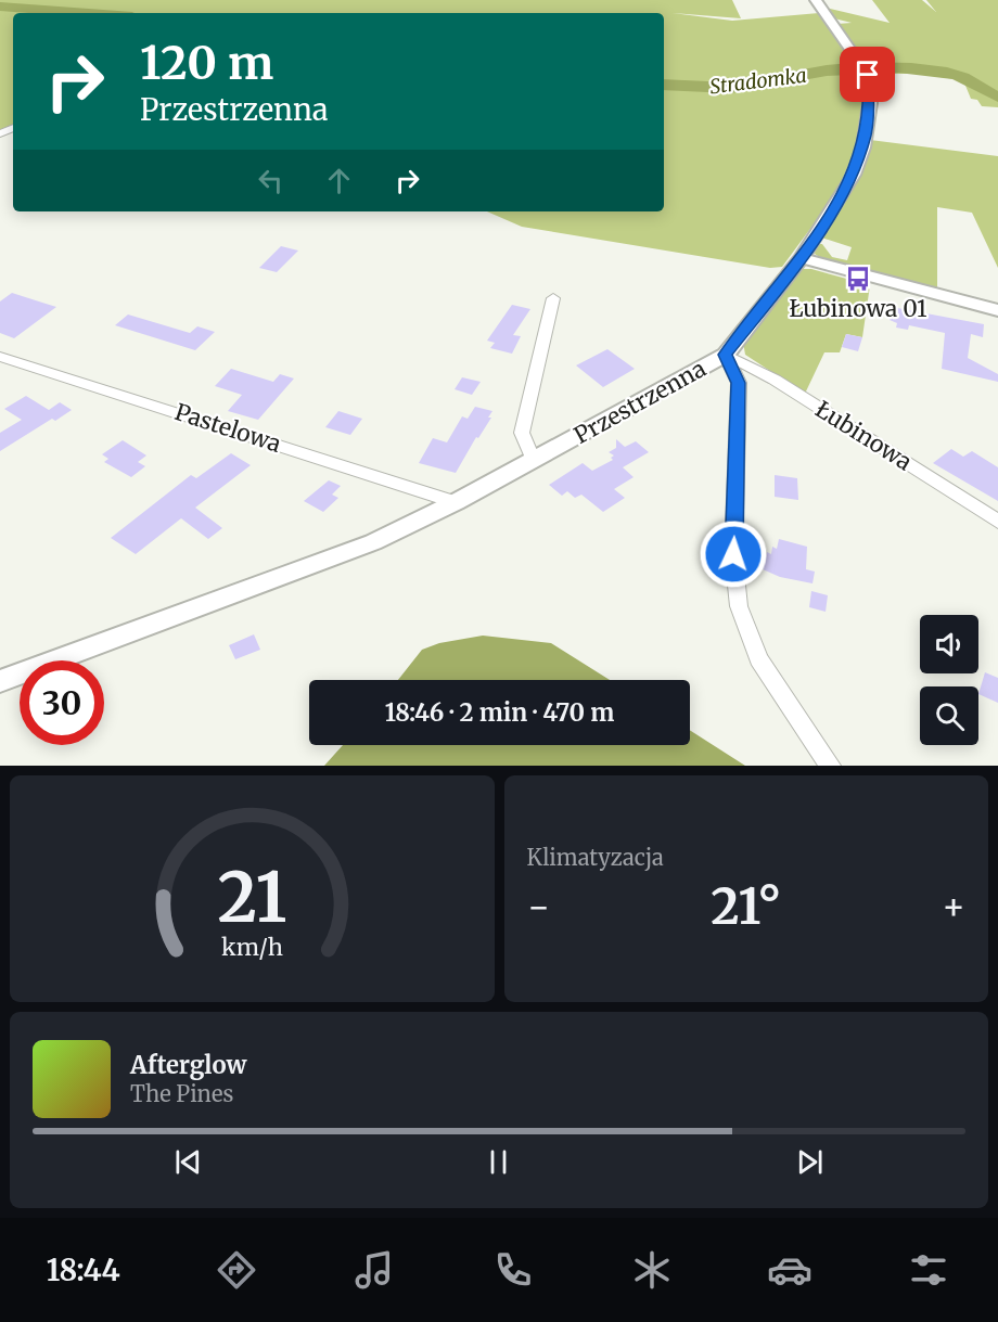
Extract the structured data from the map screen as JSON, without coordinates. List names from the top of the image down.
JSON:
{
  "streets": {
    "street": ["Przestrzenna", "Pastelowa", "Łubinowa"]
  },
  "crossings": [
    ["Przestrzenna", "Pastelowa"],
    ["Przestrzenna", "Łubinowa"]
  ],
  "water": ["Stradomka"],
  "places": {
    "bus stop": ["Łubinowa 01"]
  },
  "page": {
    "turn": ["120 m", "Przestrzenna"],
    "limit": "30",
    "trip": "18:46 · 2 min · 470 m",
    "tile": "Klimatyzacja",
    "heat": ["−", "21°", "+"],
    "song": ["Afterglow", "The Pines"],
    "tabs": "18:44",
    "gauge": ["21", "km/h"]
  }
}
